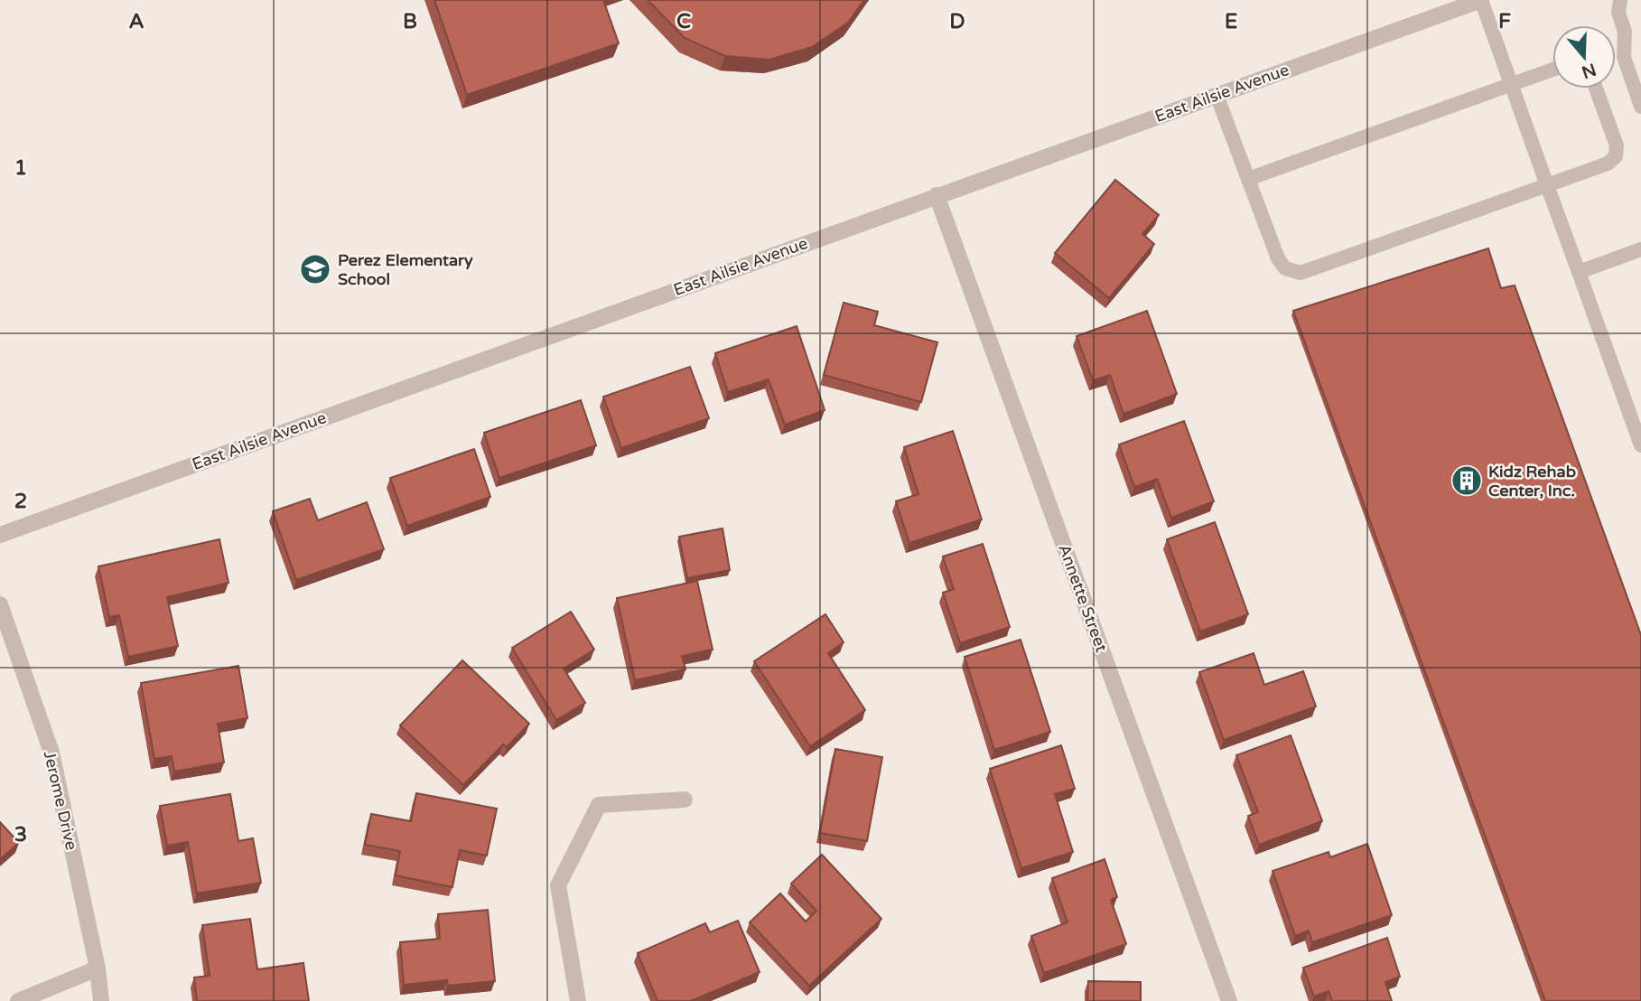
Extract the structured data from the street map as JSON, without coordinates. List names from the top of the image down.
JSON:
{
  "streets": {
    "street": ["East Ailsie Avenue", "Annette Street", "Jerome Drive"]
  },
  "crossings": [
    ["East Ailsie Avenue", "Annette Street"]
  ],
  "places": {
    "school or university": ["Perez Elementary School"],
    "building": ["Kidz Rehab Center, Inc."]
  },
  "north": "bottom",
  "grid": {
    "columns": [
      "A",
      "B",
      "C",
      "D",
      "E",
      "F"
    ],
    "rows": ["1", "2", "3"]
  }
}
